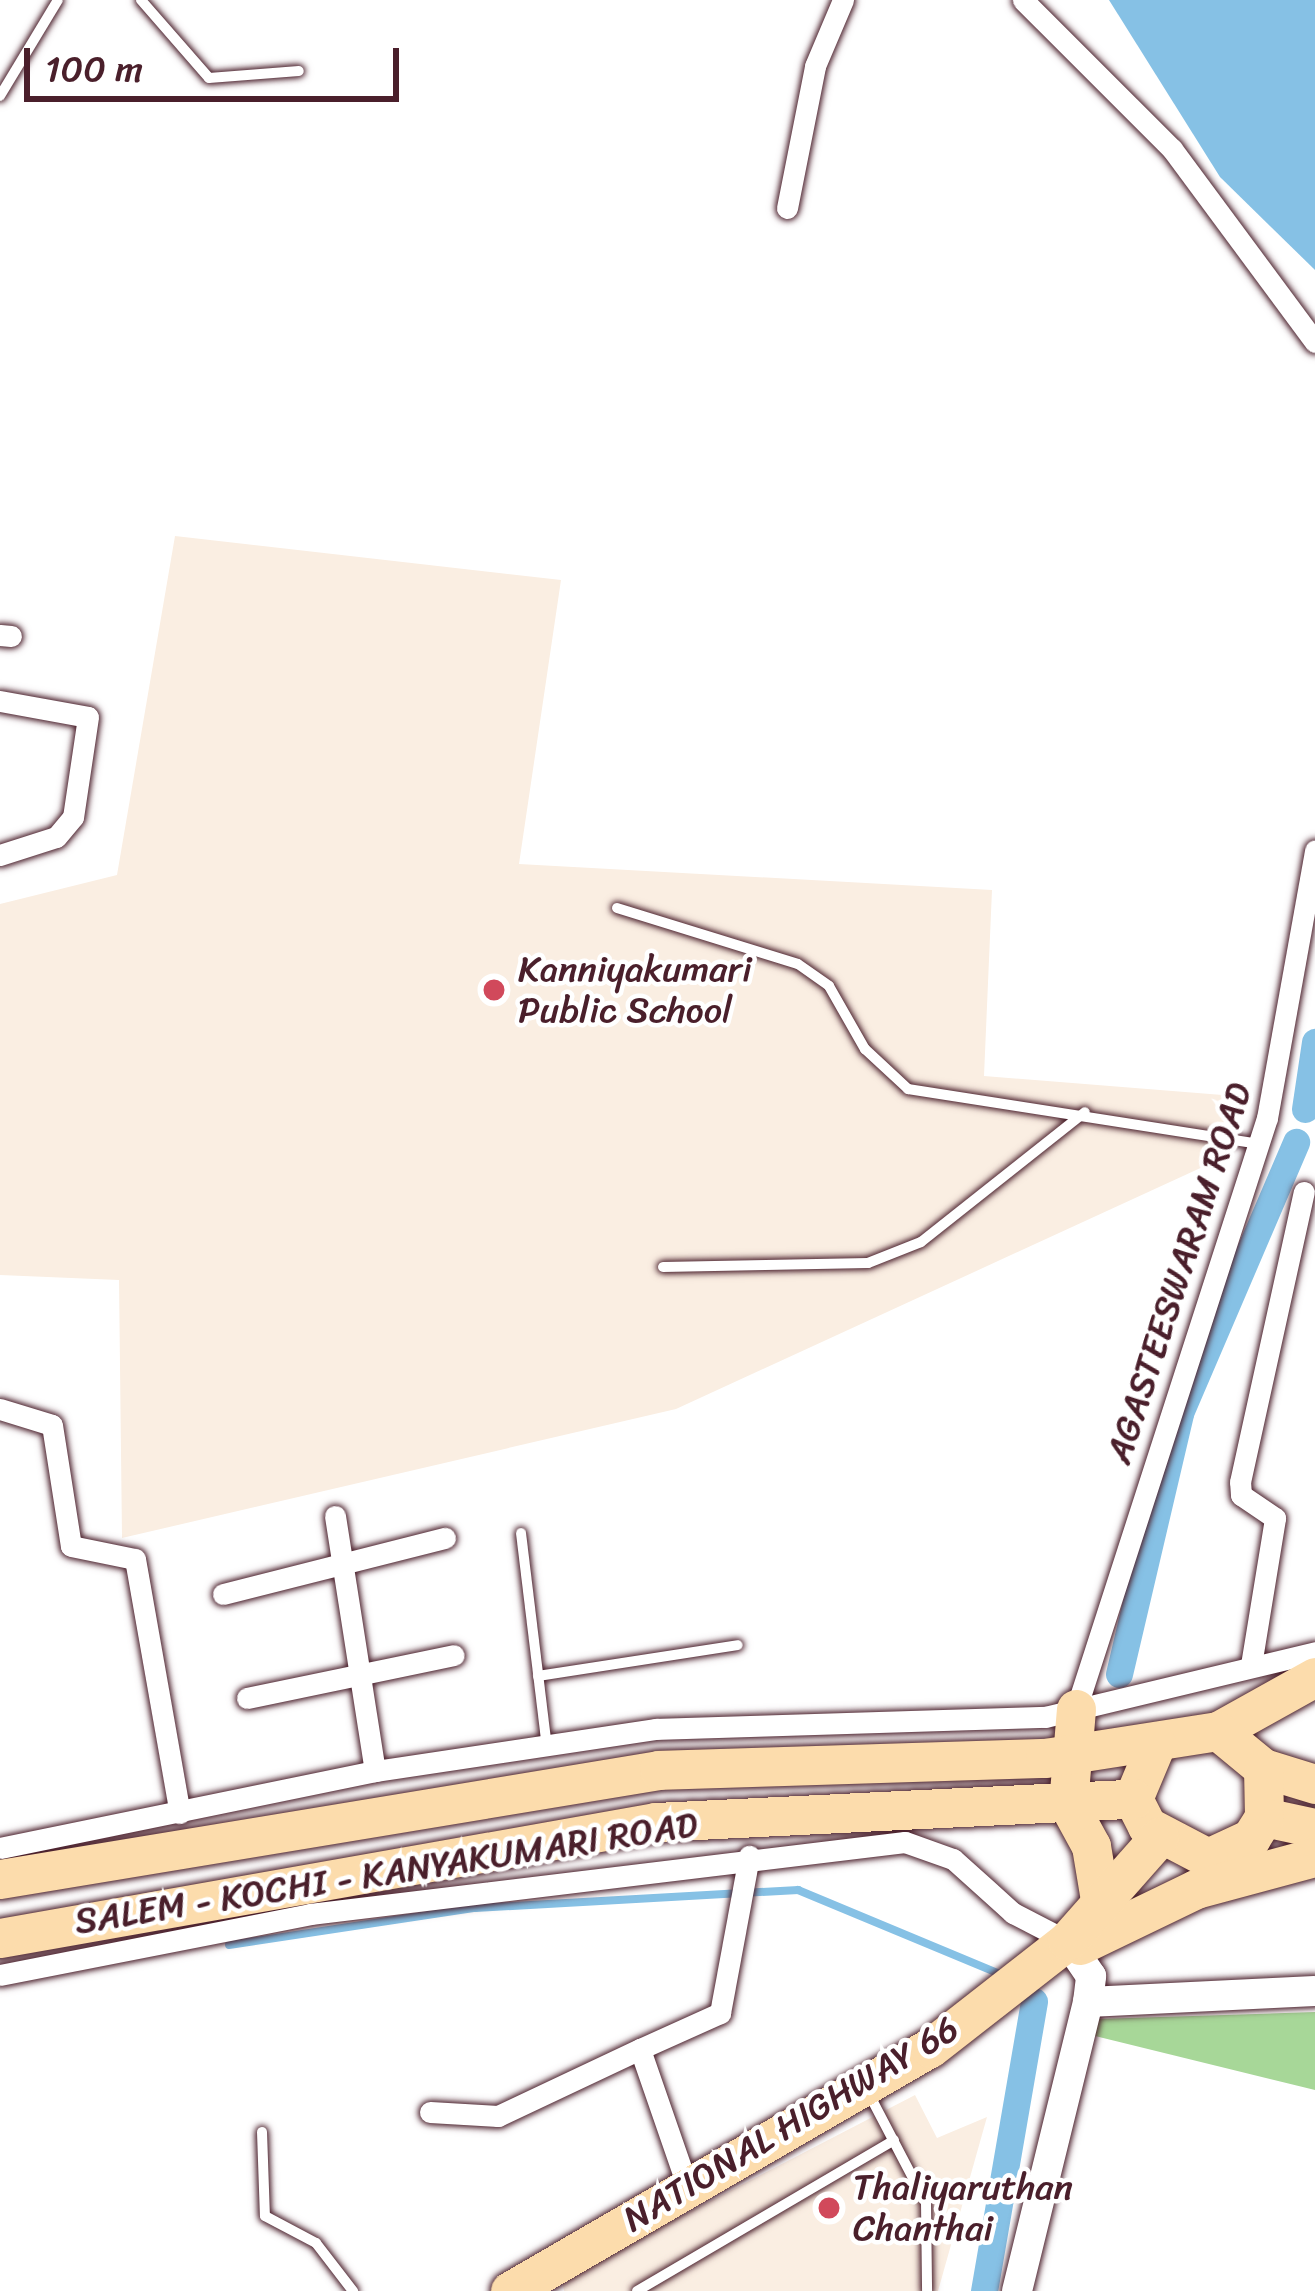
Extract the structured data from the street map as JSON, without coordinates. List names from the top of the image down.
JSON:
{
  "streets": {
    "highway": ["SALEM - KOCHI - KANYAKUMARI ROAD", "NATIONAL HIGHWAY 66"],
    "street": ["AGASTEESWARAM ROAD"]
  },
  "crossings": [
    ["SALEM - KOCHI - KANYAKUMARI ROAD", "NATIONAL HIGHWAY 66"]
  ],
  "places": ["Kanniyakumari Public School", "Thaliyaruthan Chanthai"],
  "scale_bar": "100 m"
}
